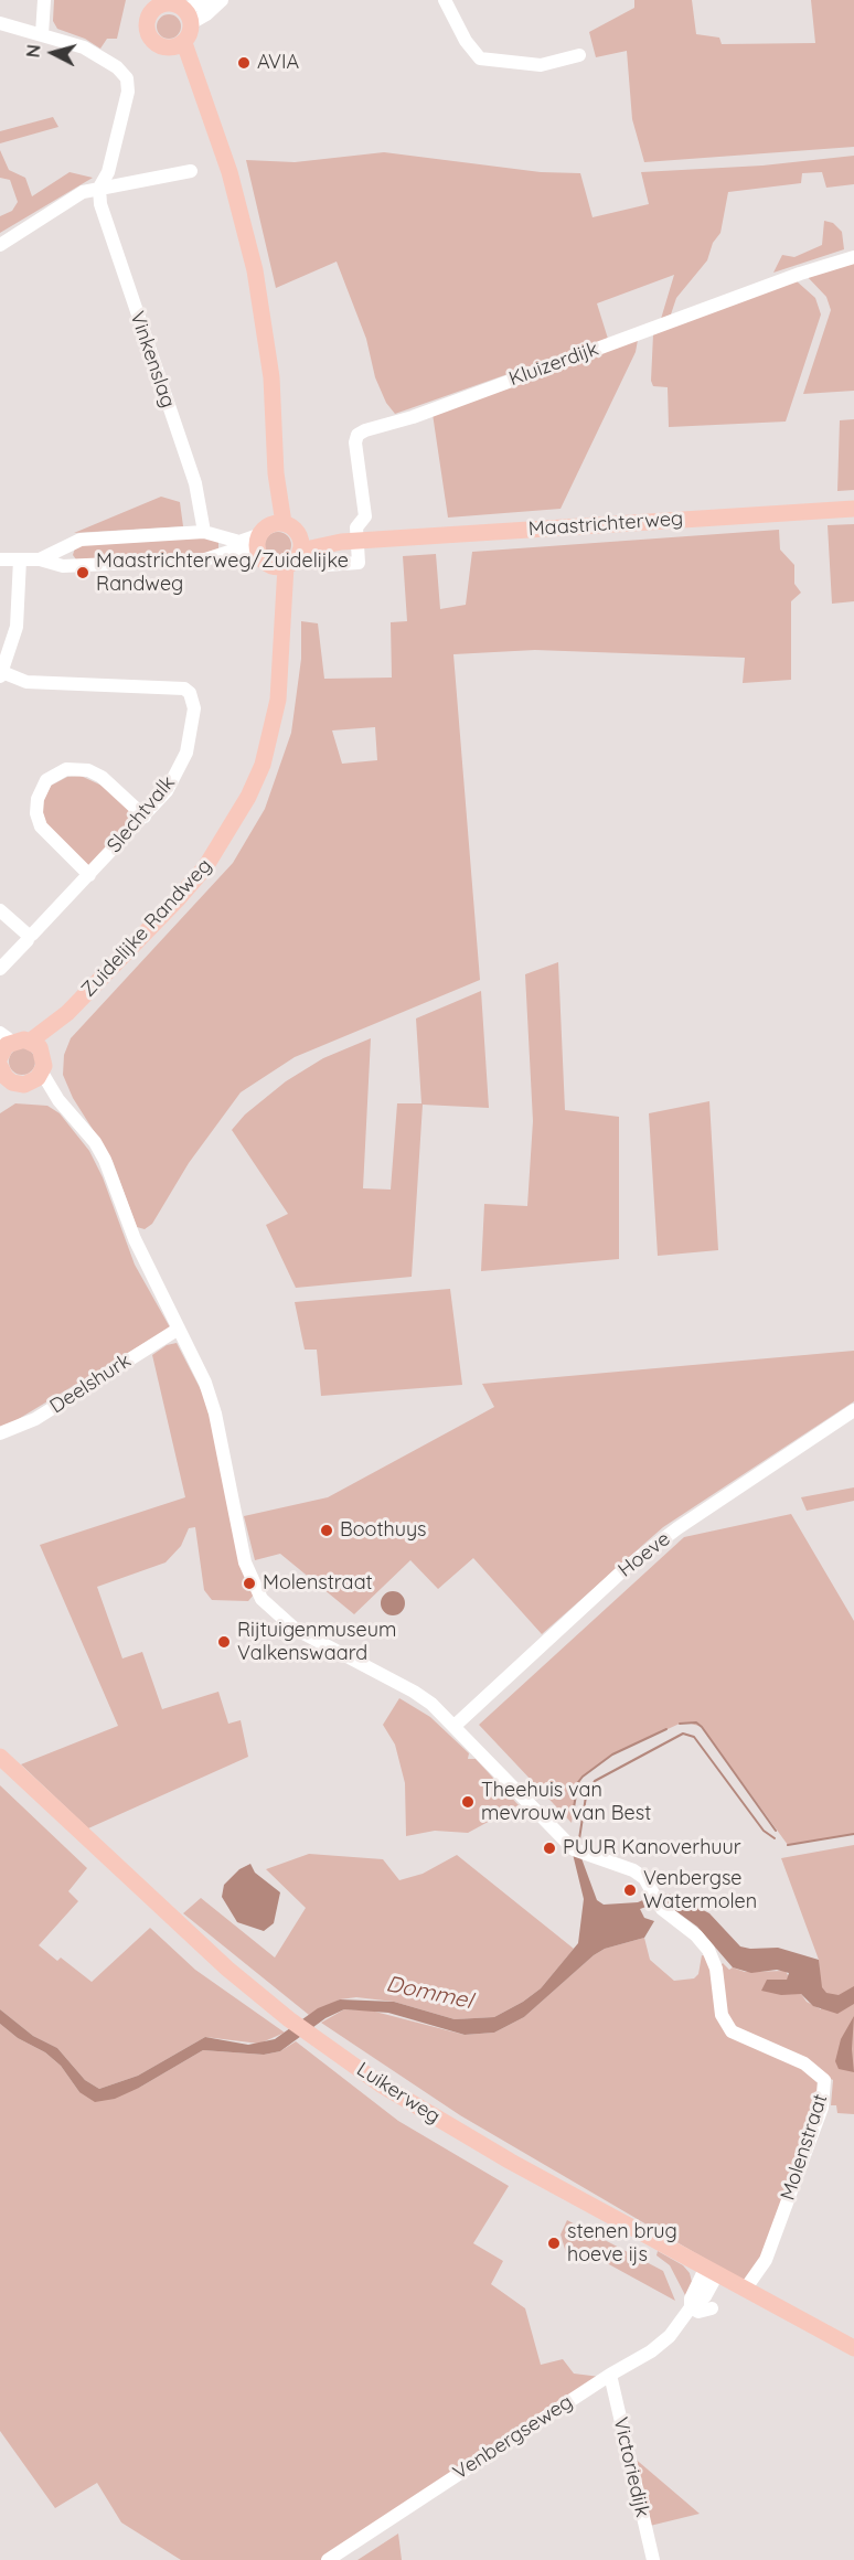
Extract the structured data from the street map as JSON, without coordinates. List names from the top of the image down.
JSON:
{
  "streets": {
    "main road": ["Maastrichterweg", "Zuidelijke Randweg", "Luikerweg"],
    "street": [
      "Vinkenslag",
      "Kluizerdijk",
      "Slechtvalk",
      "Deelshurk",
      "Hoeve",
      "Molenstraat",
      "Venbergseweg",
      "Victoriedijk"
    ]
  },
  "crossings": [
    ["Kluizerdijk", "Maastrichterweg"],
    ["Deelshurk", "Molenstraat"],
    ["Hoeve", "Molenstraat"],
    ["Luikerweg", "Molenstraat"],
    ["Luikerweg", "Venbergseweg"],
    ["Venbergseweg", "Victoriedijk"]
  ],
  "water": ["Dommel"],
  "places": [
    "AVIA",
    "Maastrichterweg/Zuidelijke Randweg",
    "Boothuys",
    "Molenstraat",
    "Rijtuigenmuseum Valkenswaard",
    "Theehuis van mevrouw van Best",
    "PUUR Kanoverhuur",
    "Venbergse Watermolen",
    "stenen brug hoeve ijs"
  ],
  "north": "left"
}
